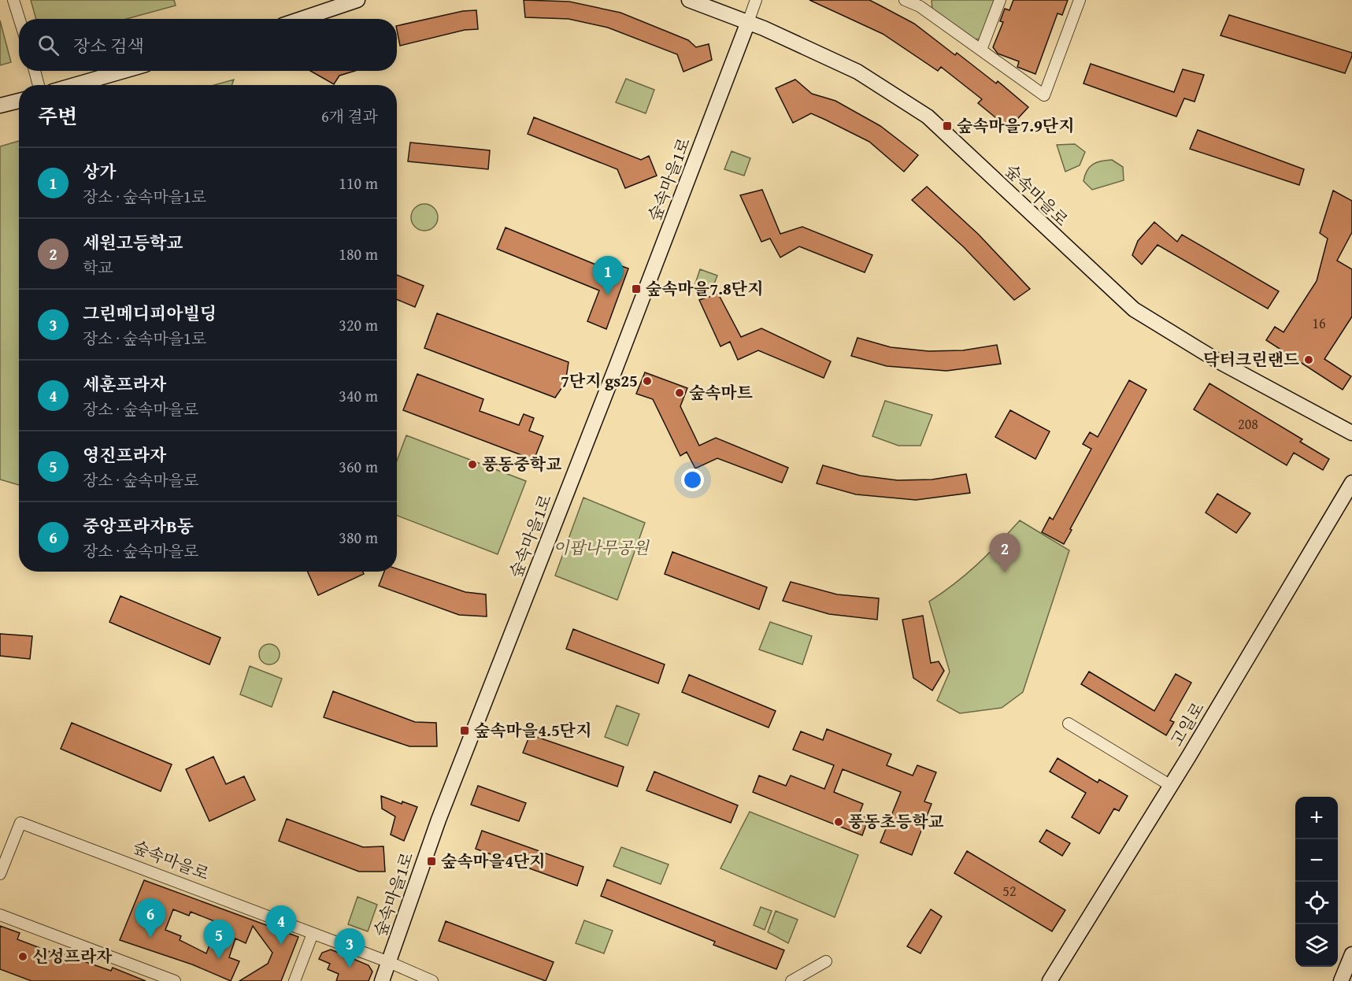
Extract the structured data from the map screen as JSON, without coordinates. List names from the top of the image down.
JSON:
{
  "streets": {
    "main road": ["숲속마을1로", "숲속마을로", "고일로"]
  },
  "crossings": [
    ["숲속마을1로", "숲속마을로"]
  ],
  "parks": ["이팝나무공원"],
  "places": {
    "transit": [
      "숲속마을7.9단지",
      "숲속마을7.8단지",
      "숲속마을4.5단지",
      "숲속마을4단지"
    ],
    "other": [
      "닥터크린랜드",
      "7단지 gs25",
      "숲속마트",
      "풍동중학교",
      "풍동초등학교",
      "신성프라자"
    ]
  },
  "house_numbers": ["16", "208", "52"],
  "page": {
    "search": "장소 검색",
    "heading": ["주변", "6개 결과"],
    "list": [
      {
        "mark": "1",
        "name": "상가",
        "note": "장소 · 숲속마을1로",
        "value": "110 m"
      },
      {
        "mark": "2",
        "name": "세원고등학교",
        "note": "학교",
        "value": "180 m"
      },
      {
        "mark": "3",
        "name": "그린메디피아빌딩",
        "note": "장소 · 숲속마을1로",
        "value": "320 m"
      },
      {
        "mark": "4",
        "name": "세훈프라자",
        "note": "장소 · 숲속마을로",
        "value": "340 m"
      },
      {
        "mark": "5",
        "name": "영진프라자",
        "note": "장소 · 숲속마을로",
        "value": "360 m"
      },
      {
        "mark": "6",
        "name": "중앙프라자B동",
        "note": "장소 · 숲속마을로",
        "value": "380 m"
      }
    ],
    "pins": [
      "1",
      "2",
      "6",
      "4",
      "5",
      "3"
    ],
    "map_buttons": ["+", "−"]
  }
}
